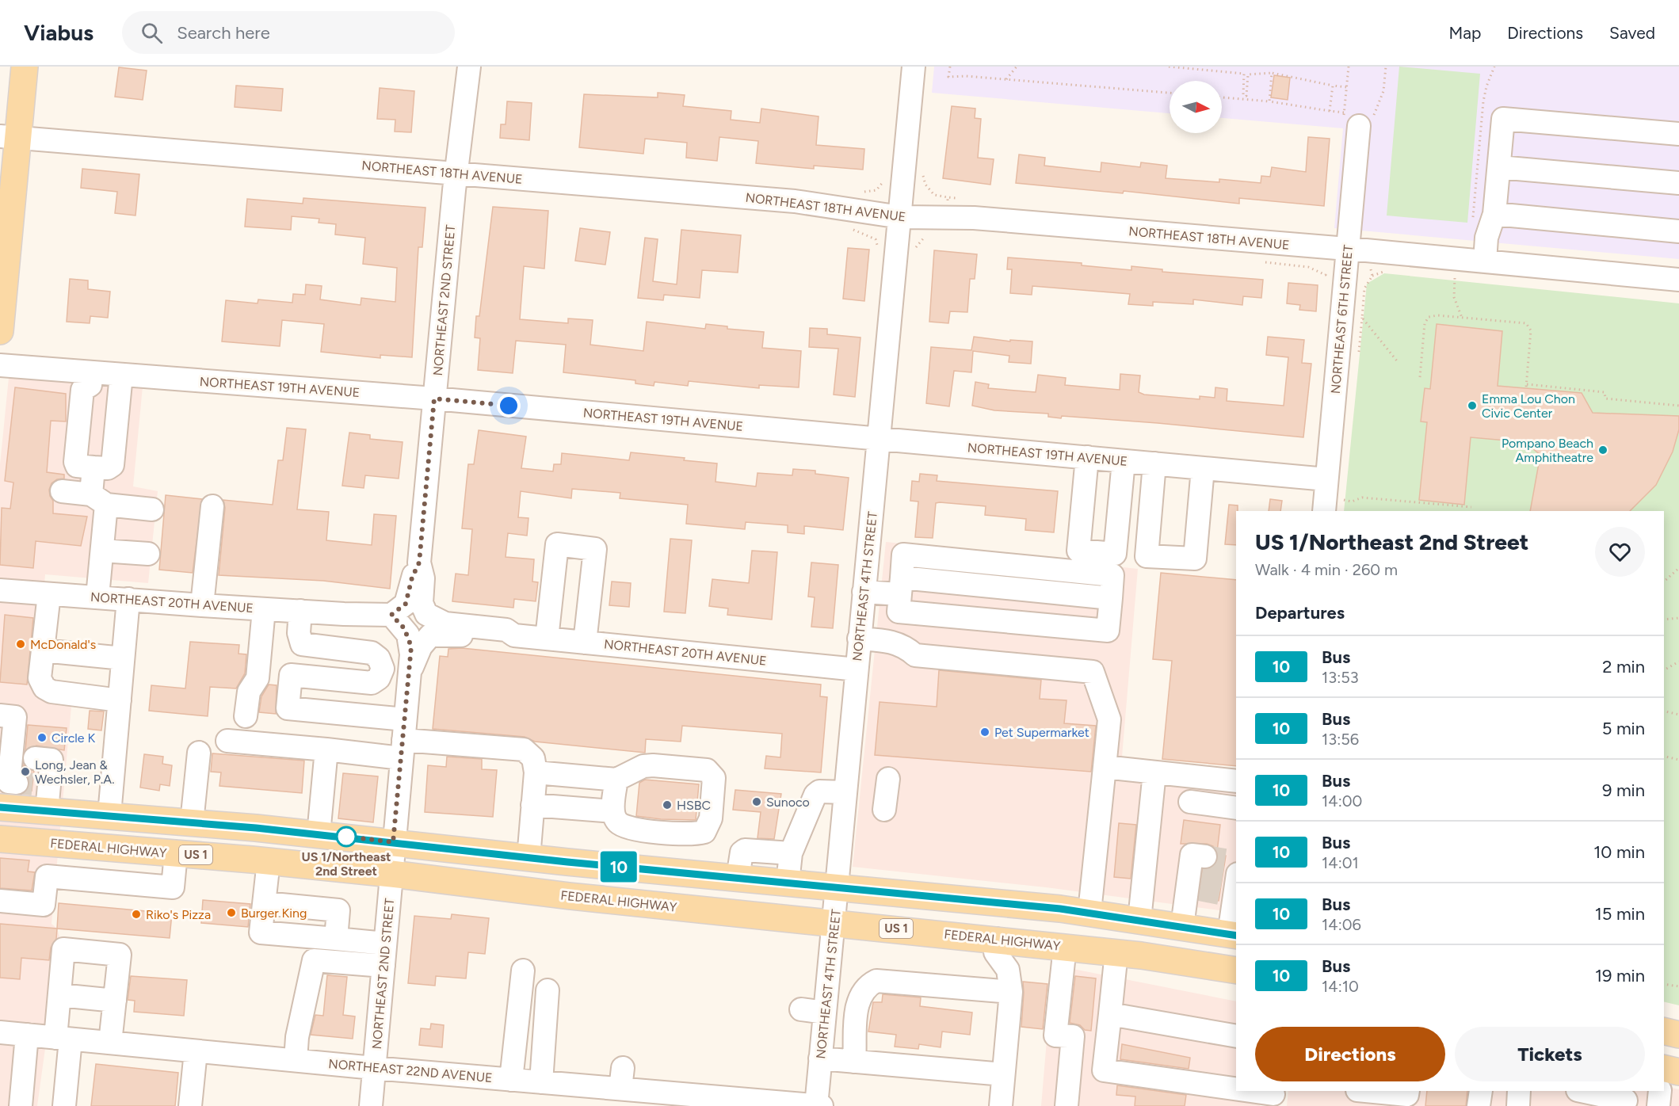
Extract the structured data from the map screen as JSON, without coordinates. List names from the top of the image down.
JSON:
{
  "streets": {
    "main road": ["FEDERAL HIGHWAY", "US 1"],
    "street": [
      "NORTHEAST 18TH AVENUE",
      "NORTHEAST 2ND STREET",
      "NORTHEAST 6TH STREET",
      "NORTHEAST 19TH AVENUE",
      "NORTHEAST 4TH STREET",
      "NORTHEAST 20TH AVENUE",
      "NORTHEAST 22ND AVENUE"
    ]
  },
  "crossings": [
    ["NORTHEAST 18TH AVENUE", "NORTHEAST 2ND STREET"],
    ["NORTHEAST 18TH AVENUE", "NORTHEAST 6TH STREET"],
    ["NORTHEAST 18TH AVENUE", "NORTHEAST 4TH STREET"],
    ["NORTHEAST 2ND STREET", "NORTHEAST 19TH AVENUE"],
    ["NORTHEAST 2ND STREET", "NORTHEAST 20TH AVENUE"],
    ["NORTHEAST 2ND STREET", "FEDERAL HIGHWAY"],
    ["NORTHEAST 2ND STREET", "NORTHEAST 22ND AVENUE"],
    ["NORTHEAST 6TH STREET", "NORTHEAST 19TH AVENUE"],
    ["NORTHEAST 19TH AVENUE", "NORTHEAST 4TH STREET"],
    ["NORTHEAST 4TH STREET", "NORTHEAST 20TH AVENUE"],
    ["NORTHEAST 4TH STREET", "FEDERAL HIGHWAY"],
    ["NORTHEAST 4TH STREET", "NORTHEAST 22ND AVENUE"]
  ],
  "places": [
    "Emma Lou Chon Civic Center",
    "Pompano Beach Amphitheatre",
    "McDonald's",
    "Pet Supermarket",
    "Circle K",
    "Long, Jean & Wechsler, P.A.",
    "Sunoco",
    "HSBC",
    "US 1/Northeast 2nd Street",
    "Burger King",
    "Riko's Pizza"
  ],
  "lines": ["bus line 10"],
  "north": "right",
  "page": {
    "header": "Viabus",
    "search": "Search here",
    "nav": ["Map", "Directions", "Saved"],
    "on_map": "10",
    "heading": [
      ["US 1/Northeast 2nd Street", "Walk · 4 min · 260 m"],
      "Departures"
    ],
    "list": [
      {
        "mark": "10",
        "name": "Bus",
        "note": "13:53",
        "value": "2 min"
      },
      {
        "mark": "10",
        "name": "Bus",
        "note": "13:56",
        "value": "5 min"
      },
      {
        "mark": "10",
        "name": "Bus",
        "note": "14:00",
        "value": "9 min"
      },
      {
        "mark": "10",
        "name": "Bus",
        "note": "14:01",
        "value": "10 min"
      },
      {
        "mark": "10",
        "name": "Bus",
        "note": "14:06",
        "value": "15 min"
      },
      {
        "mark": "10",
        "name": "Bus",
        "note": "14:10",
        "value": "19 min"
      }
    ],
    "buttons": ["Directions", "Tickets"]
  }
}
